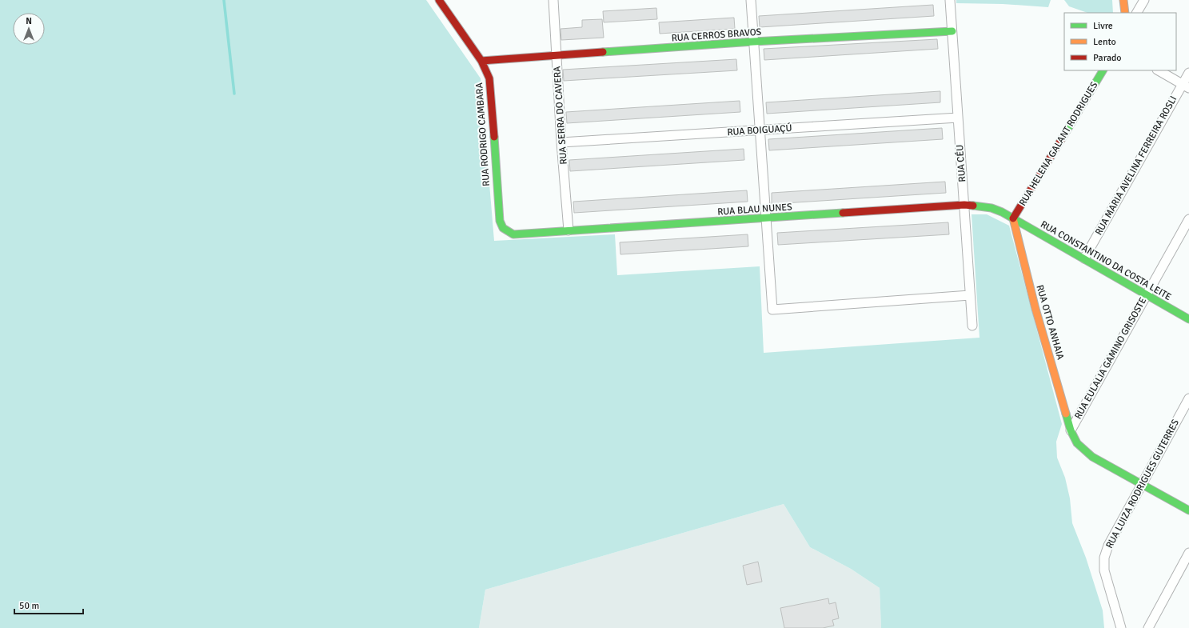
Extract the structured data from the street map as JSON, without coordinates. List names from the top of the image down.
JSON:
{
  "streets": {
    "street": [
      "RUA CERROS BRAVOS",
      "RUA SERRA DO CAVERA",
      "RUA BOIGUAÇÚ",
      "RUA RODRIGO CAMBARA",
      "RUA HELENA GALANT RODRIGUES",
      "RUA CÉU",
      "RUA MARIA AVELINA FERREIRA ROSLI",
      "RUA BLAU NUNES",
      "RUA CONSTANTINO DA COSTA LEITE",
      "RUA OTTO ANHAIA",
      "RUA EULALIA GAMINO GRISOSTE",
      "RUA LUIZA RODRIGUES GUTERRES"
    ]
  },
  "crossings": [
    ["RUA CERROS BRAVOS", "RUA SERRA DO CAVERA"],
    ["RUA CERROS BRAVOS", "RUA RODRIGO CAMBARA"],
    ["RUA CERROS BRAVOS", "RUA CÉU"],
    ["RUA SERRA DO CAVERA", "RUA BOIGUAÇÚ"],
    ["RUA SERRA DO CAVERA", "RUA BLAU NUNES"],
    ["RUA BOIGUAÇÚ", "RUA CÉU"],
    ["RUA RODRIGO CAMBARA", "RUA BLAU NUNES"],
    ["RUA HELENA GALANT RODRIGUES", "RUA BLAU NUNES"],
    ["RUA HELENA GALANT RODRIGUES", "RUA CONSTANTINO DA COSTA LEITE"],
    ["RUA HELENA GALANT RODRIGUES", "RUA OTTO ANHAIA"],
    ["RUA CÉU", "RUA BLAU NUNES"],
    ["RUA MARIA AVELINA FERREIRA ROSLI", "RUA CONSTANTINO DA COSTA LEITE"],
    ["RUA BLAU NUNES", "RUA CONSTANTINO DA COSTA LEITE"],
    ["RUA BLAU NUNES", "RUA OTTO ANHAIA"],
    ["RUA CONSTANTINO DA COSTA LEITE", "RUA OTTO ANHAIA"],
    ["RUA CONSTANTINO DA COSTA LEITE", "RUA EULALIA GAMINO GRISOSTE"],
    ["RUA OTTO ANHAIA", "RUA EULALIA GAMINO GRISOSTE"],
    ["RUA OTTO ANHAIA", "RUA LUIZA RODRIGUES GUTERRES"]
  ],
  "legend": ["Livre", "Lento", "Parado"],
  "scale_bar": "50 m",
  "north": "top"
}
